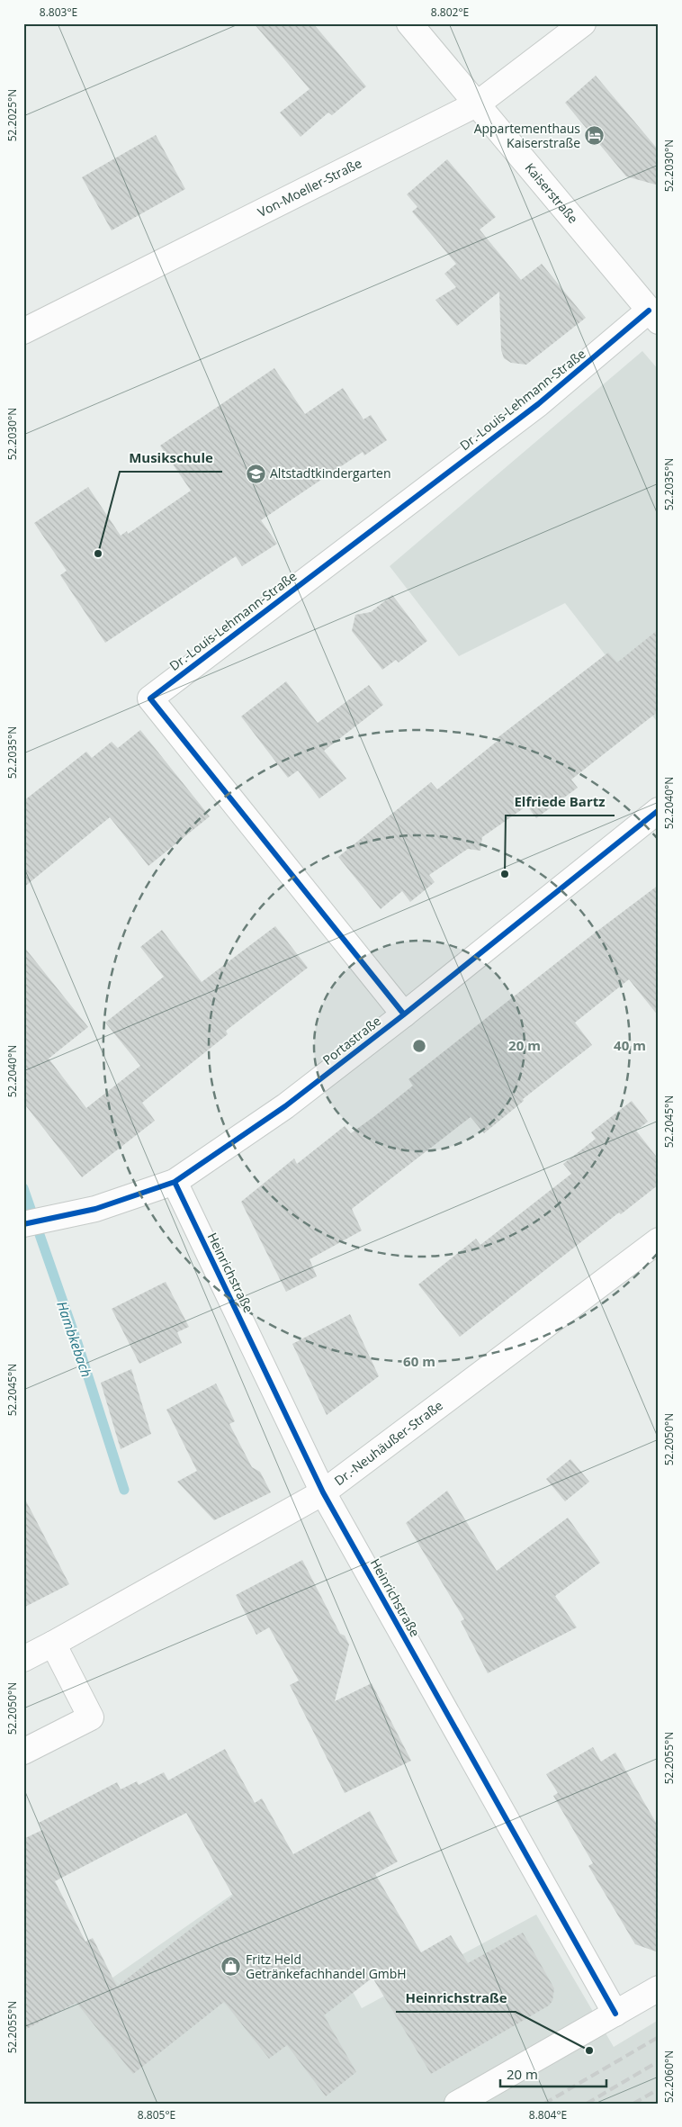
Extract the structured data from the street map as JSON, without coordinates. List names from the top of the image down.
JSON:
{
  "streets": {
    "street": [
      "Von-Moeller-Straße",
      "Kaiserstraße",
      "Dr.-Louis-Lehmann-Straße",
      "Portastraße",
      "Heinrichstraße",
      "Dr.-Neuhäußer-Straße"
    ]
  },
  "crossings": [
    ["Von-Moeller-Straße", "Kaiserstraße"],
    ["Kaiserstraße", "Dr.-Louis-Lehmann-Straße"],
    ["Dr.-Louis-Lehmann-Straße", "Portastraße"],
    ["Portastraße", "Heinrichstraße"],
    ["Heinrichstraße", "Dr.-Neuhäußer-Straße"]
  ],
  "water": ["Hambkebach"],
  "places": {
    "hotel": ["Appartementhaus Kaiserstraße"],
    "school or university": ["Altstadtkindergarten"],
    "other": ["Musikschule", "Elfriede Bartz", "Heinrichstraße"],
    "shop": ["Fritz Held Getränkefachhandel GmbH"]
  },
  "scale_bar": "20 m",
  "coordinates": [
    "8.803°E",
    "8.802°E",
    "52.2025°N",
    "52.2030°N",
    "52.2035°N",
    "52.2040°N",
    "52.2045°N",
    "52.2050°N",
    "52.2055°N",
    "52.2060°N",
    "8.805°E",
    "8.804°E"
  ],
  "rings": ["20 m", "40 m", "60 m"]
}
